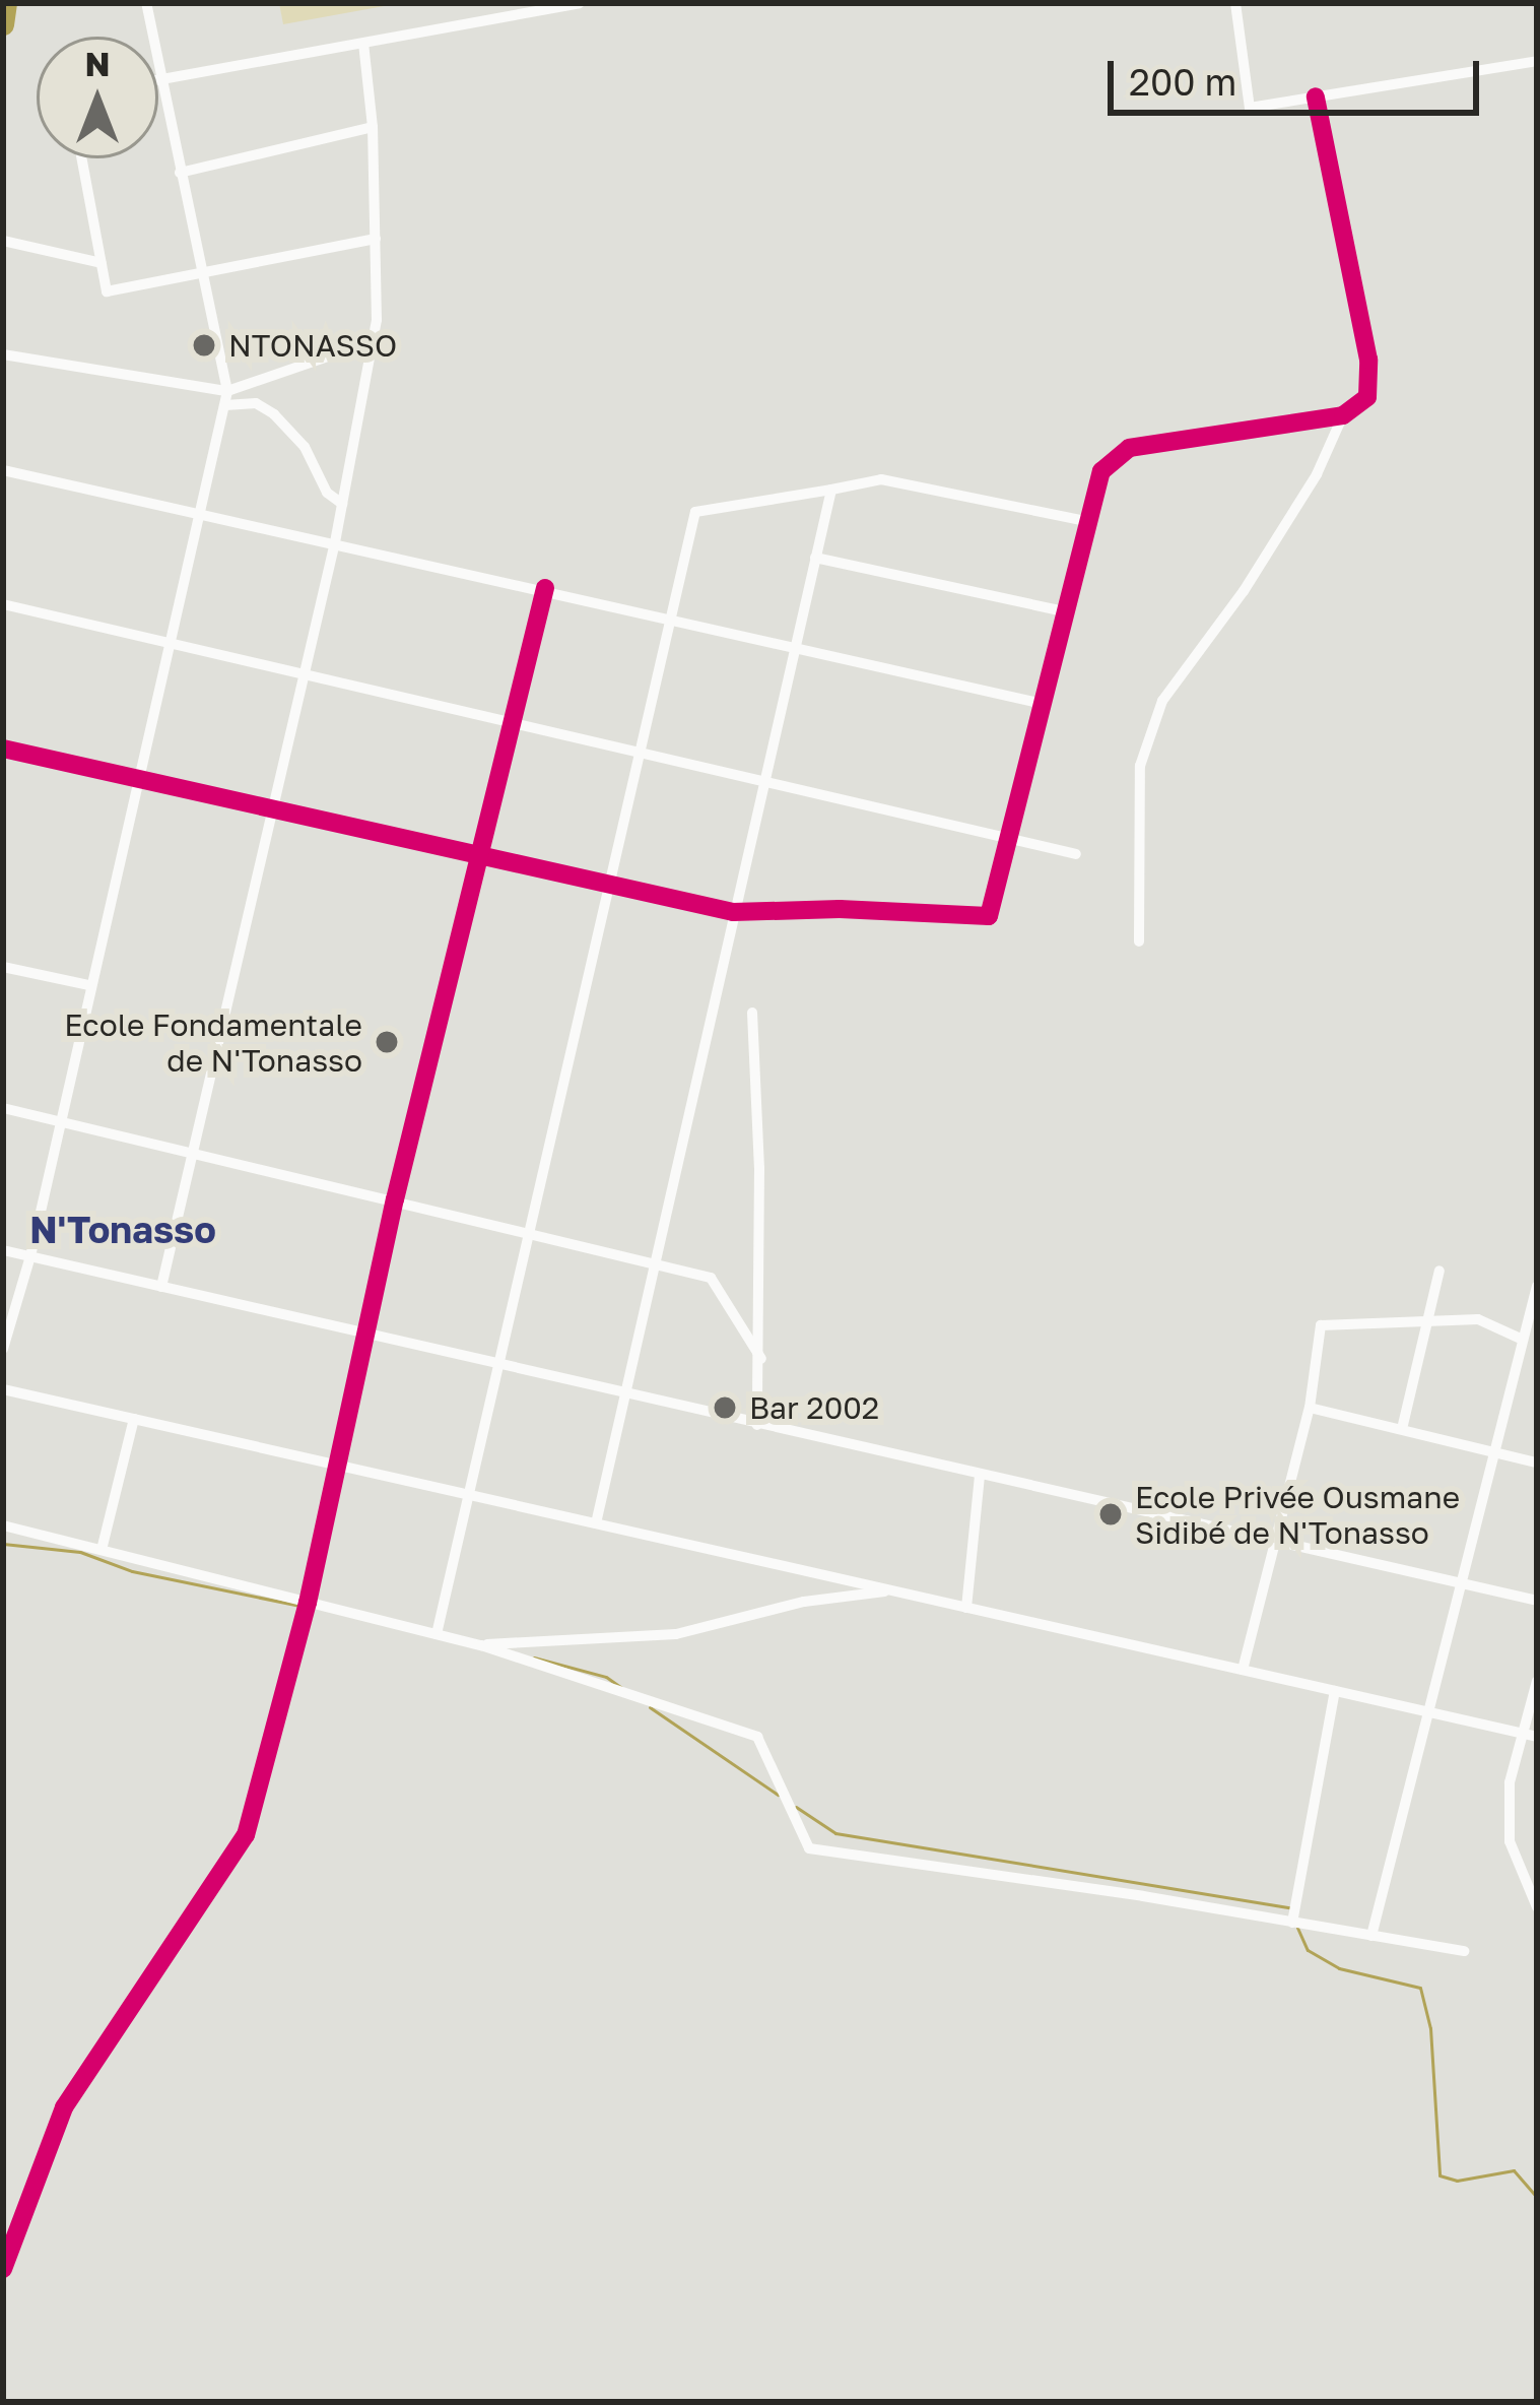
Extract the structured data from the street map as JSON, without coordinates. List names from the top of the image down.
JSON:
{
  "districts": ["N'Tonasso"],
  "places": [
    "NTONASSO",
    "Ecole Fondamentale de N'Tonasso",
    "Bar 2002",
    "Ecole Privée Ousmane Sidibé de N'Tonasso"
  ],
  "scale_bar": "200 m",
  "north": "top"
}
